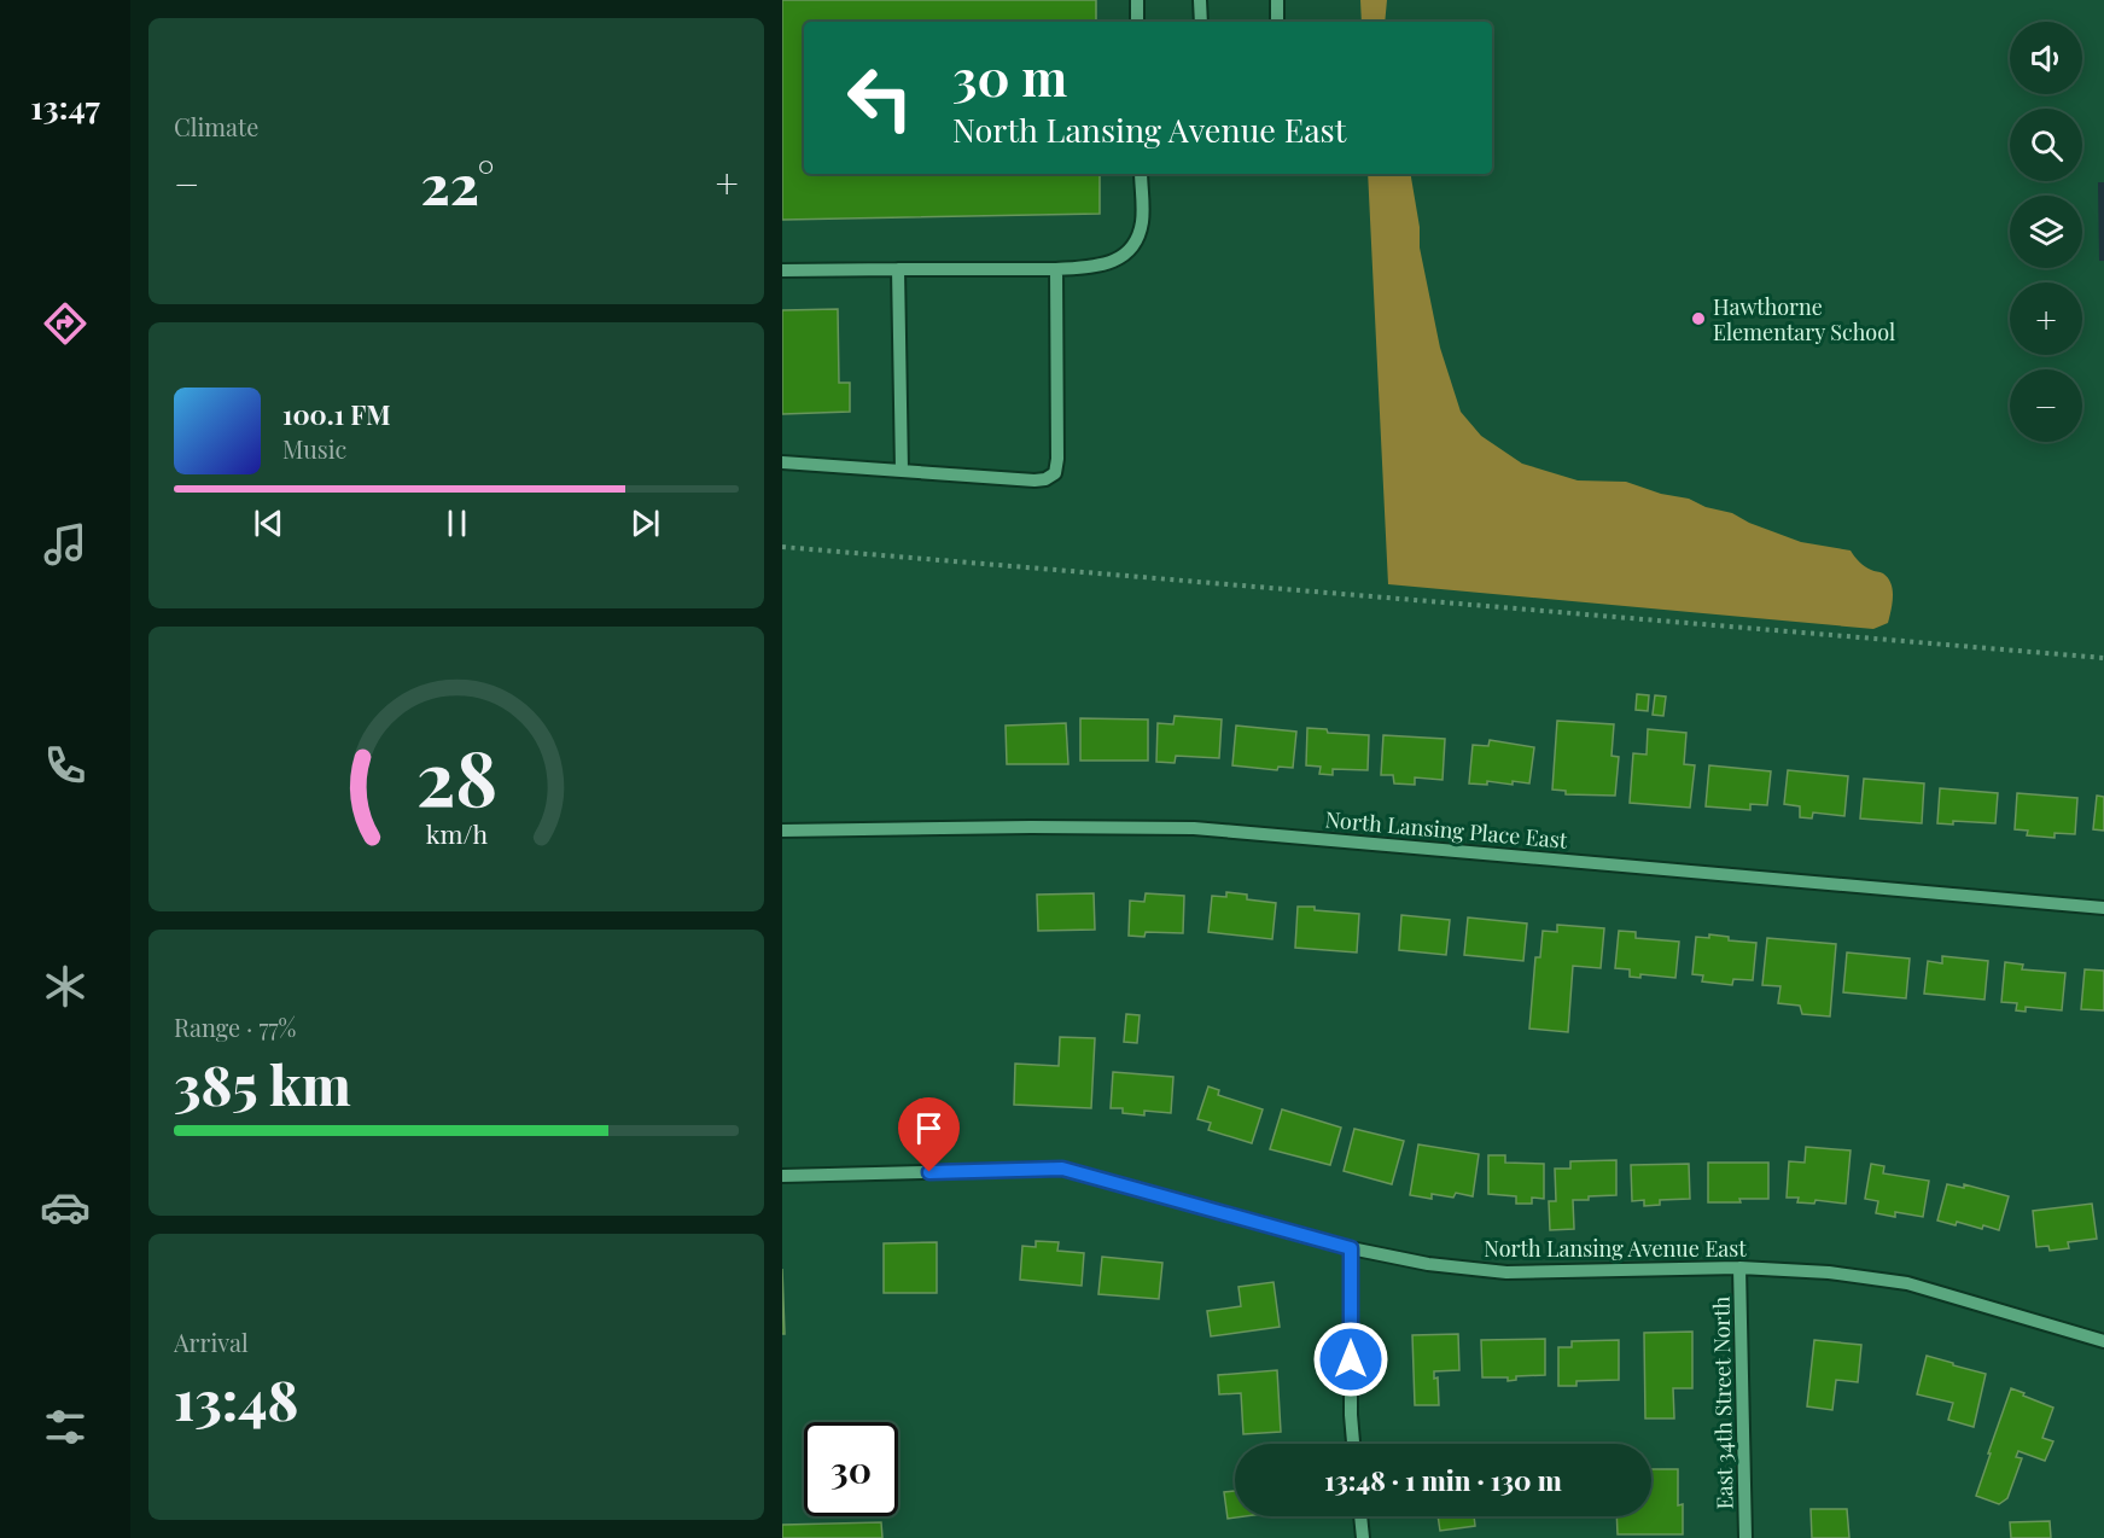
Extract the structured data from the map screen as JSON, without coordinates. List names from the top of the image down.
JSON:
{
  "streets": {
    "street": ["North Lansing Place East", "North Lansing Avenue East", "East 34th Street North"]
  },
  "crossings": [
    ["North Lansing Avenue East", "East 34th Street North"]
  ],
  "places": ["Hawthorne Elementary School"],
  "page": {
    "tabs": "13:47",
    "tile": [
      "Climate",
      ["Range · 77%", "385 km"],
      ["Arrival", "13:48"]
    ],
    "map_buttons": ["+", "−"],
    "turn": ["30 m", "North Lansing Avenue East"],
    "heat": ["−", "22°", "+"],
    "song": ["100.1 FM", "Music"],
    "limit": "30",
    "trip": "13:48 · 1 min · 130 m",
    "gauge": ["28", "km/h"]
  }
}
